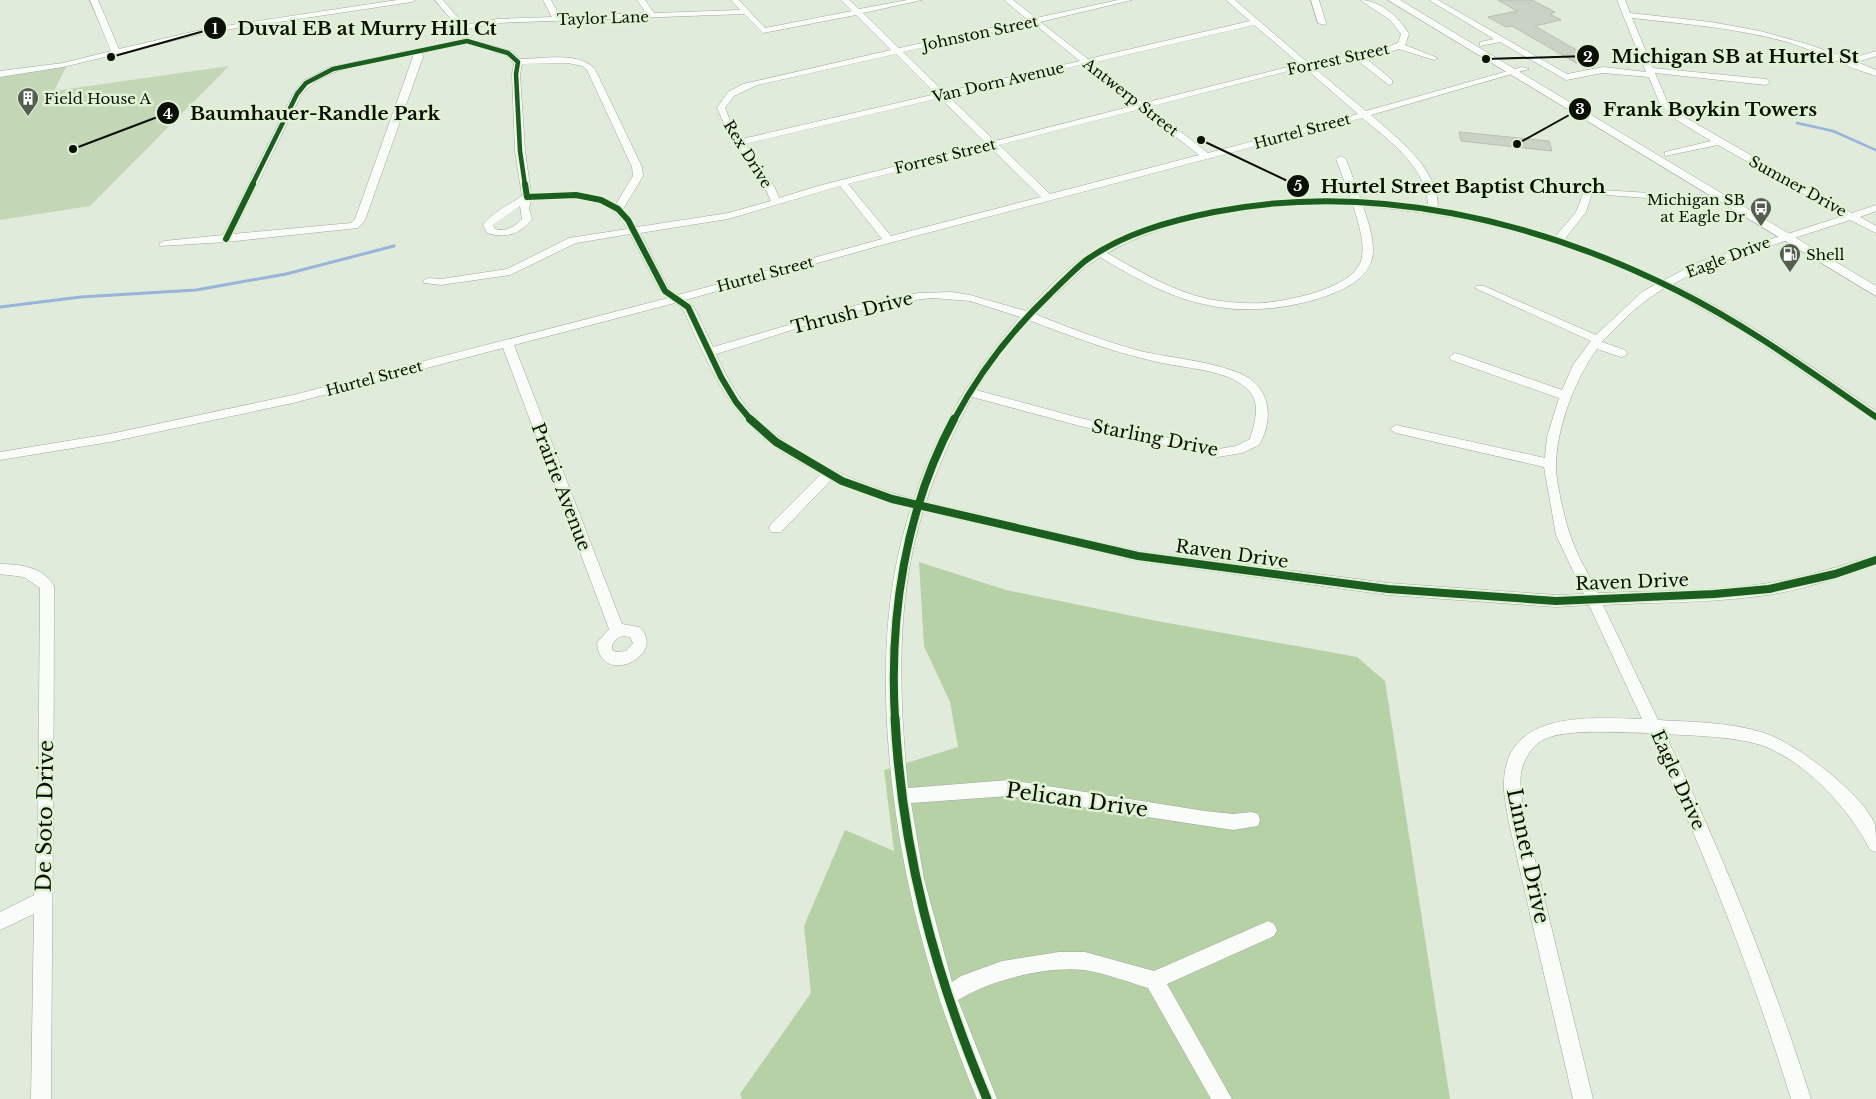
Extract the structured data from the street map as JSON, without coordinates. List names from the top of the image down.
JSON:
{
  "streets": {
    "street": [
      "Taylor Lane",
      "Johnston Street",
      "Forrest Street",
      "Van Dorn Avenue",
      "Antwerp Street",
      "Hurtel Street",
      "Rex Drive",
      "Sumner Drive",
      "Eagle Drive",
      "Thrush Drive",
      "Starling Drive",
      "Prairie Avenue",
      "Raven Drive",
      "Pelican Drive",
      "De Soto Drive",
      "Linnet Drive"
    ]
  },
  "crossings": [
    ["Johnston Street", "Antwerp Street"],
    ["Johnston Street", "Rex Drive"],
    ["Forrest Street", "Antwerp Street"],
    ["Forrest Street", "Rex Drive"],
    ["Forrest Street", "Raven Drive"],
    ["Van Dorn Avenue", "Antwerp Street"],
    ["Van Dorn Avenue", "Rex Drive"],
    ["Antwerp Street", "Hurtel Street"],
    ["Hurtel Street", "Prairie Avenue"],
    ["Hurtel Street", "Raven Drive"],
    ["Sumner Drive", "Eagle Drive"],
    ["Eagle Drive", "Raven Drive"],
    ["Eagle Drive", "Linnet Drive"],
    ["Thrush Drive", "Starling Drive"],
    ["Thrush Drive", "Raven Drive"]
  ],
  "places": {
    "other": [
      "Duval EB at Murry Hill Ct",
      "Michigan SB at Hurtel St",
      "Hurtel Street Baptist Church",
      "Frank Boykin Towers",
      "Baumhauer-Randle Park"
    ],
    "building": ["Field House A"],
    "bus stop": ["Michigan SB at Eagle Dr"],
    "fuel station": ["Shell"]
  }
}
